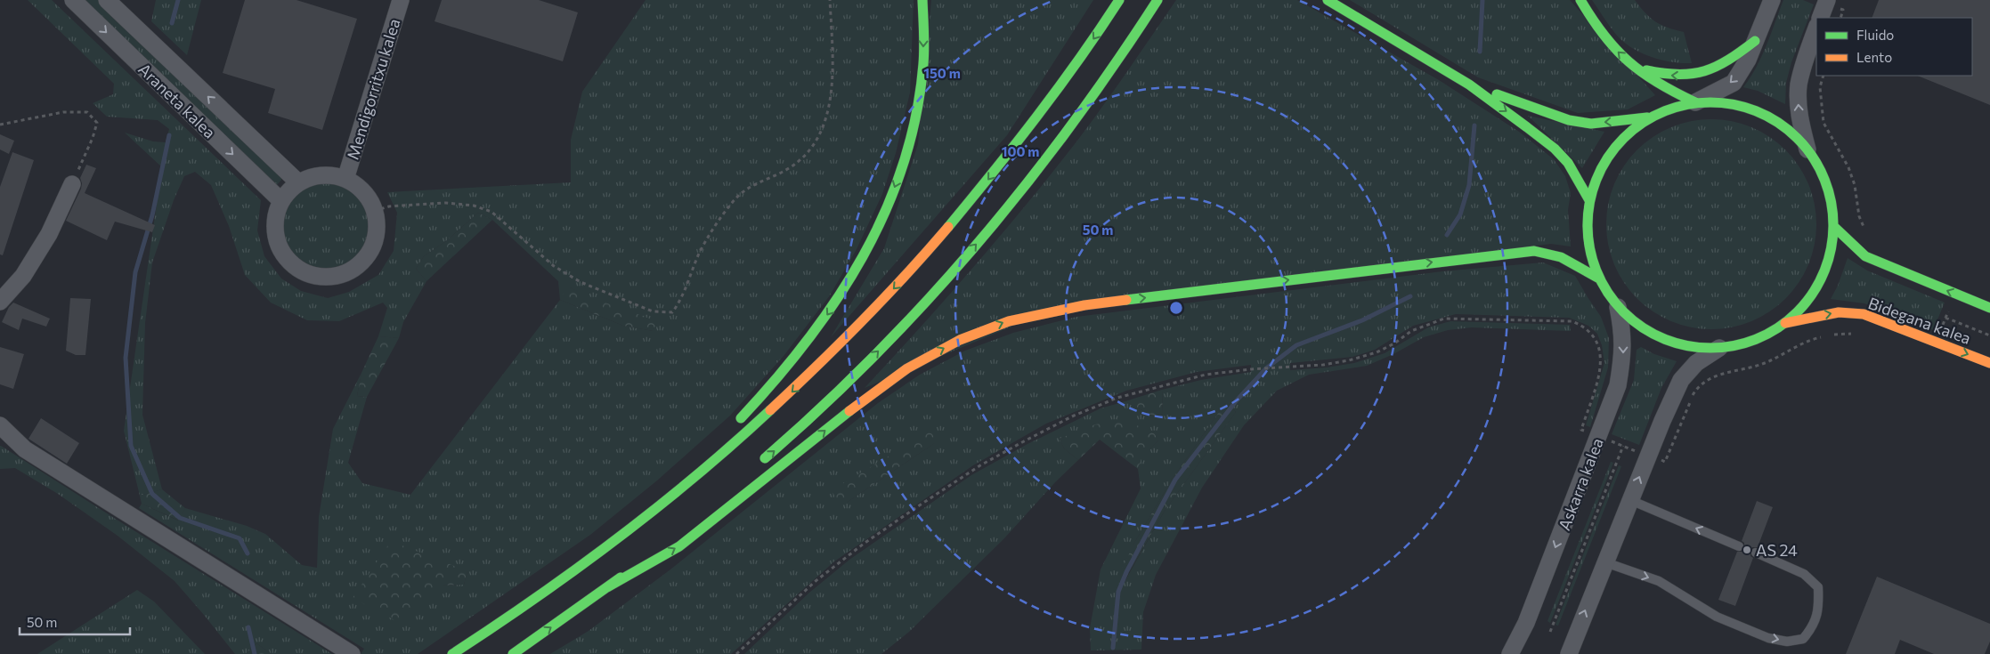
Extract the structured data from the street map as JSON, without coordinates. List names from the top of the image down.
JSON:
{
  "streets": {
    "main road": ["Bidegana kalea"],
    "street": ["Mendigorritxu kalea", "Araneta kalea", "Askarra kalea"]
  },
  "crossings": [
    ["Mendigorritxu kalea", "Araneta kalea"]
  ],
  "places": ["AS 24"],
  "legend": ["Fluido", "Lento"],
  "scale_bar": "50 m",
  "rings": ["150 m", "100 m", "50 m"]
}
